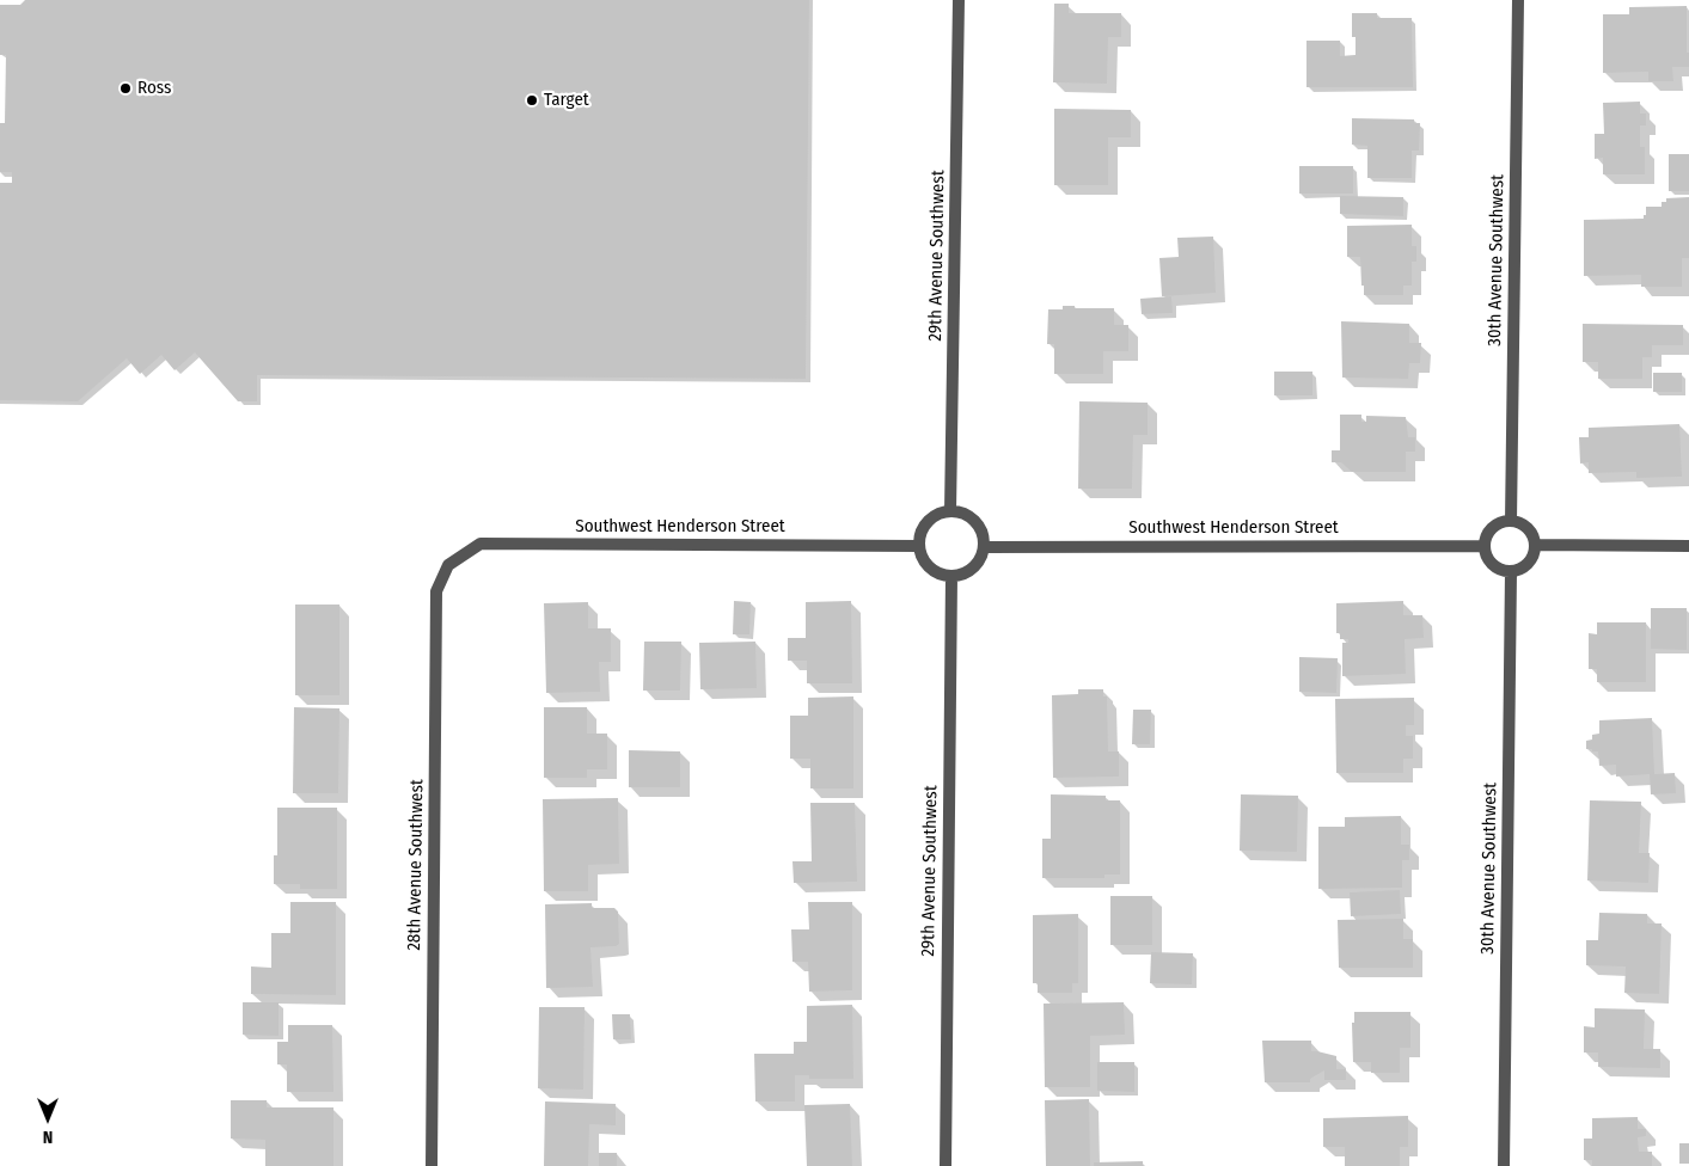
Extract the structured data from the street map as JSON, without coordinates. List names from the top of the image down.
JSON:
{
  "streets": {
    "street": [
      "29th Avenue Southwest",
      "30th Avenue Southwest",
      "Southwest Henderson Street",
      "28th Avenue Southwest"
    ]
  },
  "crossings": [
    ["29th Avenue Southwest", "Southwest Henderson Street"],
    ["30th Avenue Southwest", "Southwest Henderson Street"],
    ["Southwest Henderson Street", "28th Avenue Southwest"]
  ],
  "places": ["Ross", "Target"],
  "north": "bottom"
}
